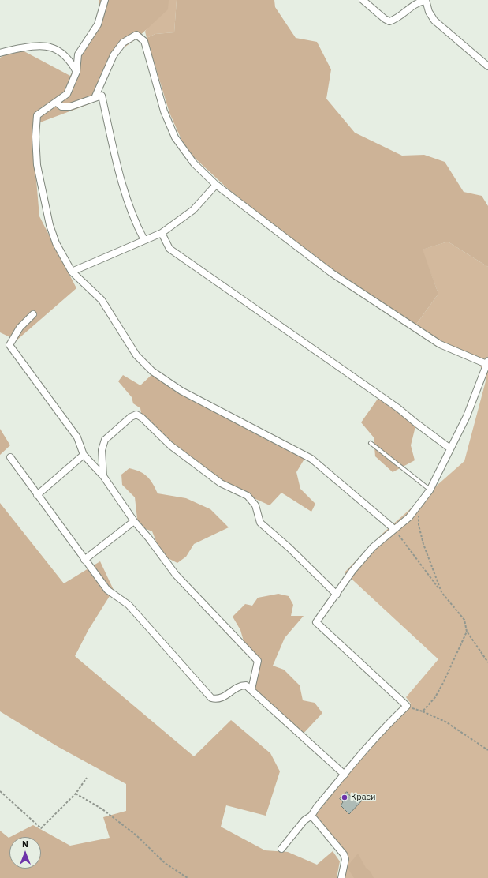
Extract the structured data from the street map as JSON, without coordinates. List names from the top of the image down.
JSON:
{
  "places": ["Краси"],
  "north": "top"
}
